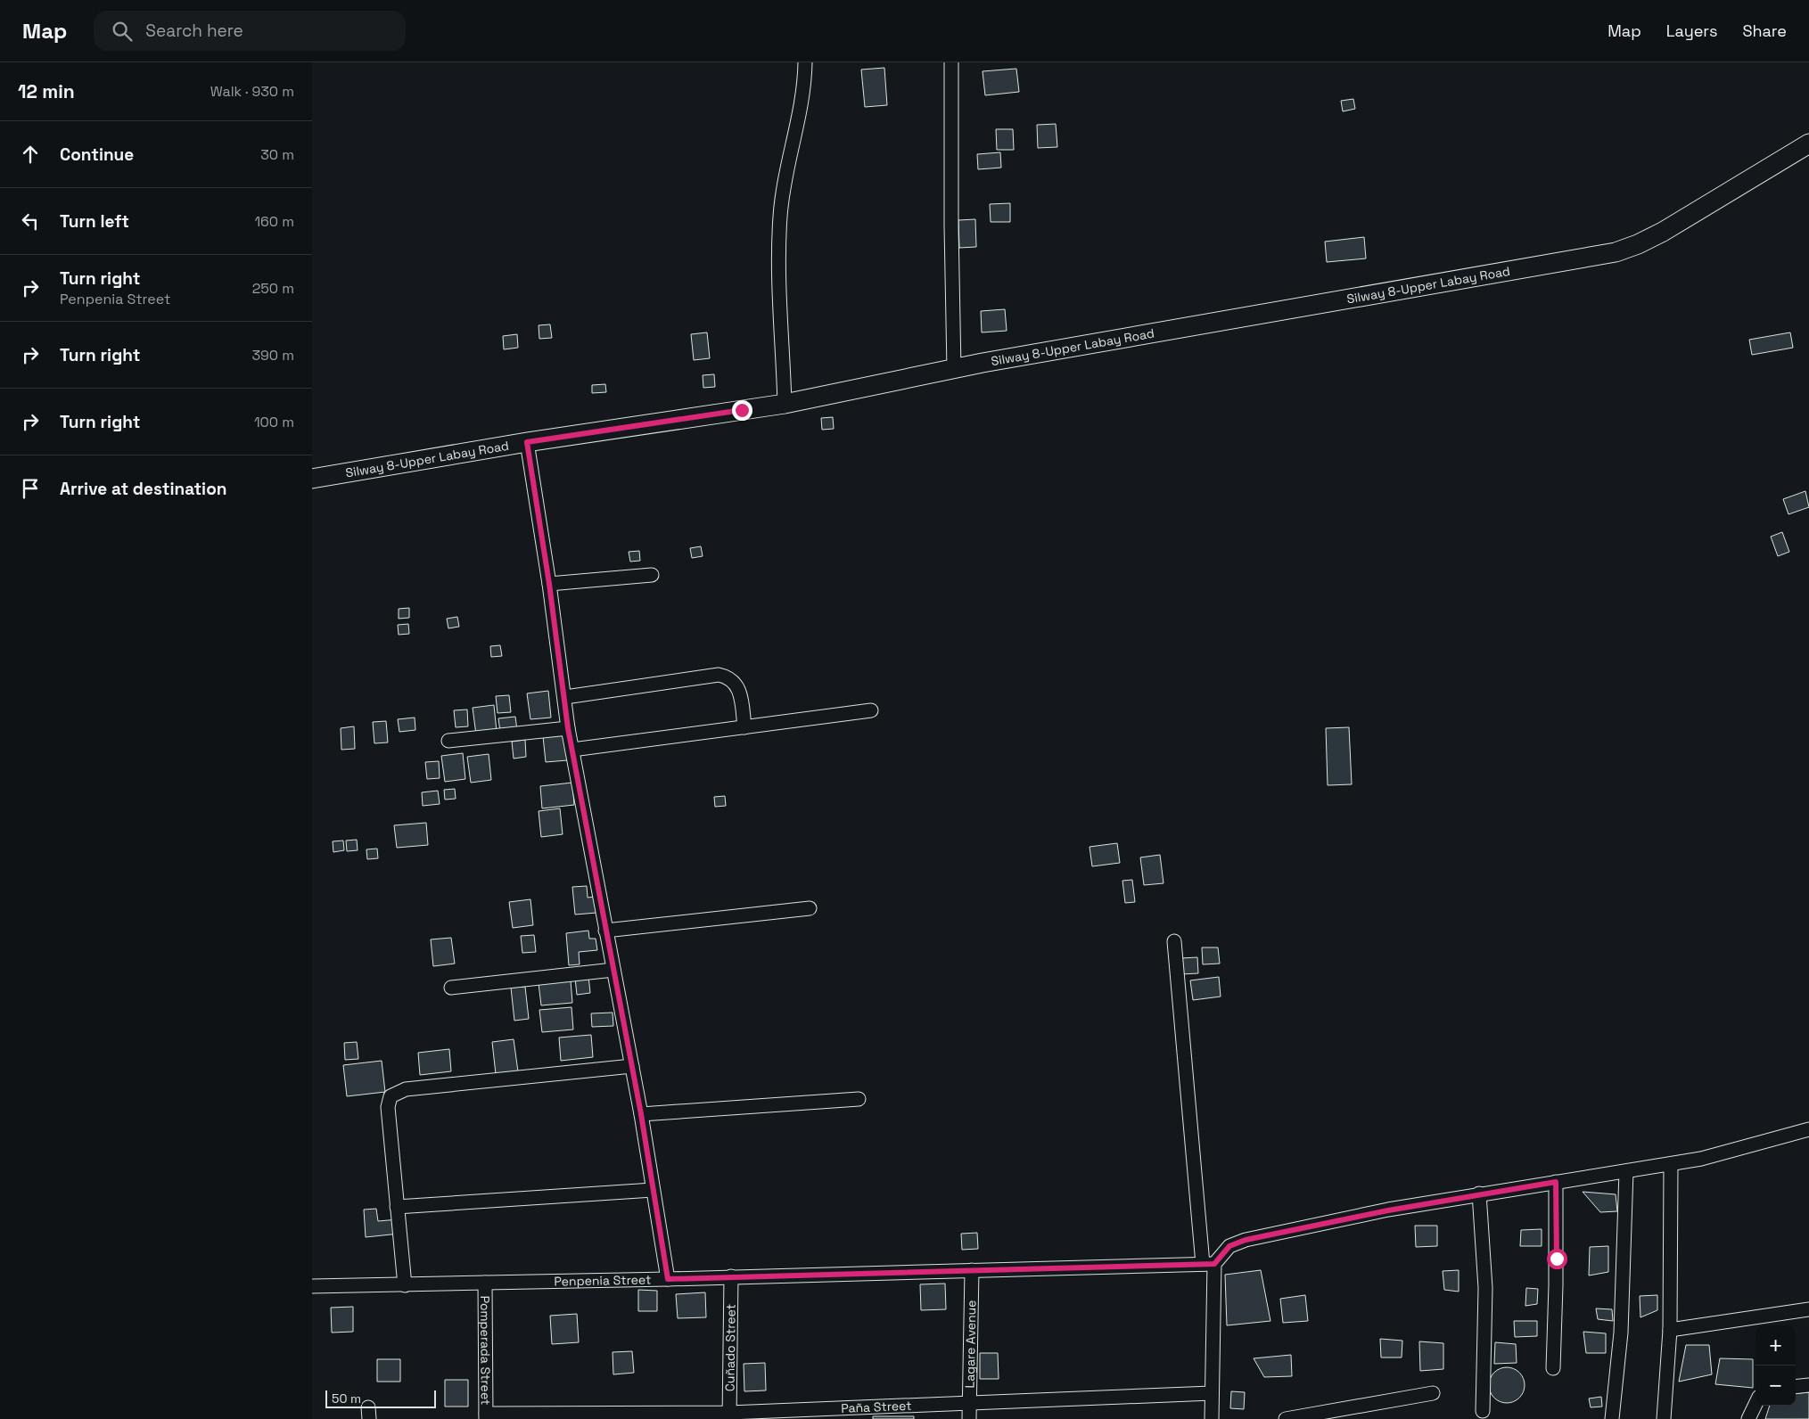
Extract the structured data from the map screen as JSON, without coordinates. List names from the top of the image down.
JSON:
{
  "streets": {
    "main road": ["Silway 8-Upper Labay Road"],
    "street": [
      "Penpenia Street",
      "Lagare Avenue",
      "Cuñado Street",
      "Pomperada Street",
      "Paña Street"
    ]
  },
  "crossings": [
    ["Penpenia Street", "Lagare Avenue"],
    ["Penpenia Street", "Cuñado Street"],
    ["Penpenia Street", "Pomperada Street"],
    ["Lagare Avenue", "Paña Street"],
    ["Cuñado Street", "Paña Street"],
    ["Pomperada Street", "Paña Street"]
  ],
  "scale_bar": "50 m",
  "page": {
    "header": "Map",
    "search": "Search here",
    "nav": ["Map", "Layers", "Share"],
    "heading": ["12 min", "Walk · 930 m"],
    "list": [
      ["Continue", "30 m"],
      ["Turn left", "160 m"],
      ["Turn right", "Penpenia Street", "250 m"],
      ["Turn right", "390 m"],
      ["Turn right", "100 m"],
      "Arrive at destination"
    ],
    "map_buttons": ["+", "−"],
    "scale": "50 m"
  }
}
